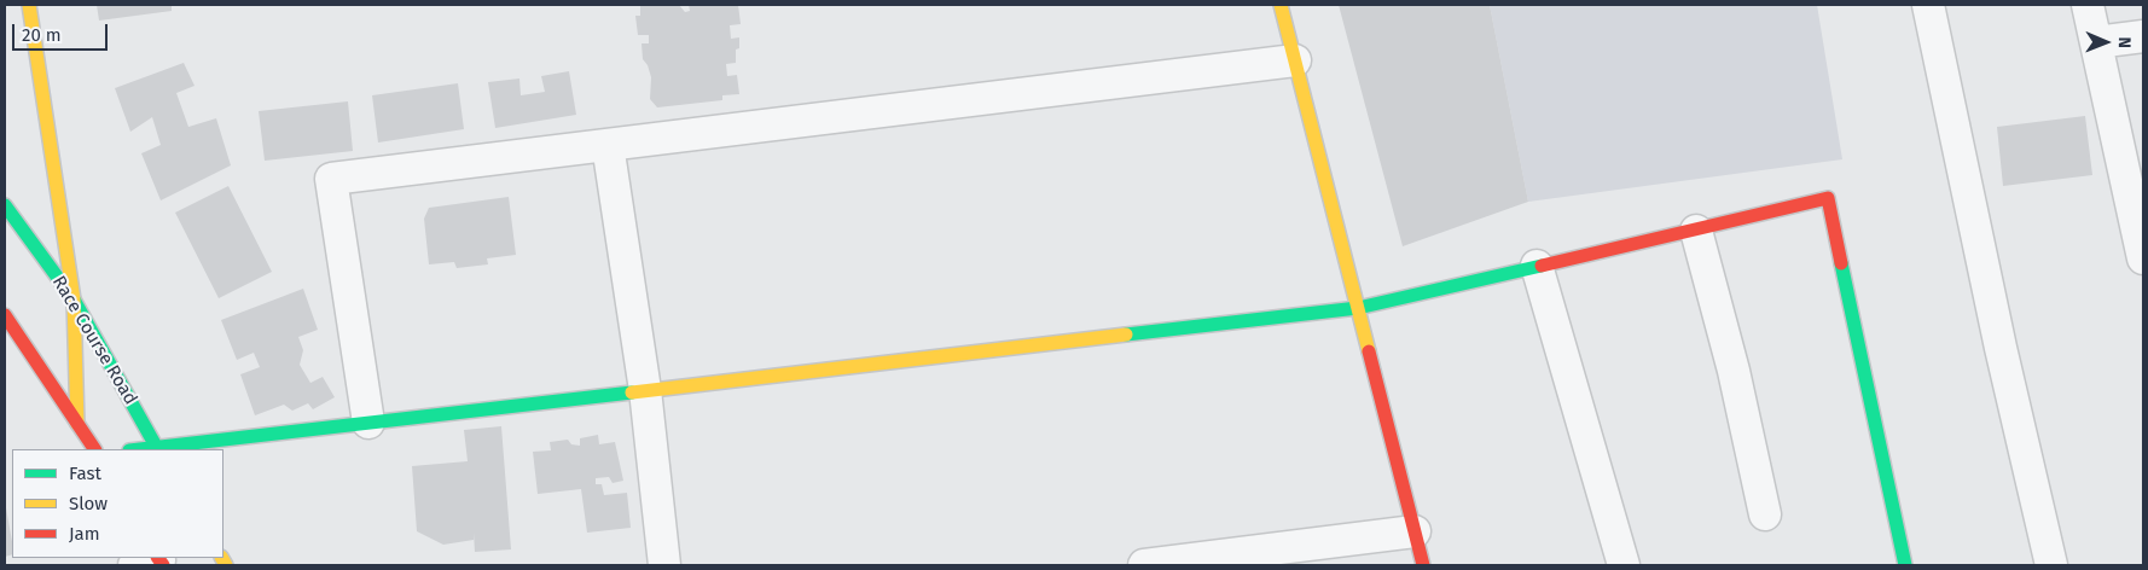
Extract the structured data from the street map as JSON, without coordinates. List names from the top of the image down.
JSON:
{
  "streets": {
    "street": ["Race Course Road"]
  },
  "legend": ["Fast", "Slow", "Jam"],
  "scale_bar": "20 m",
  "north": "right"
}
